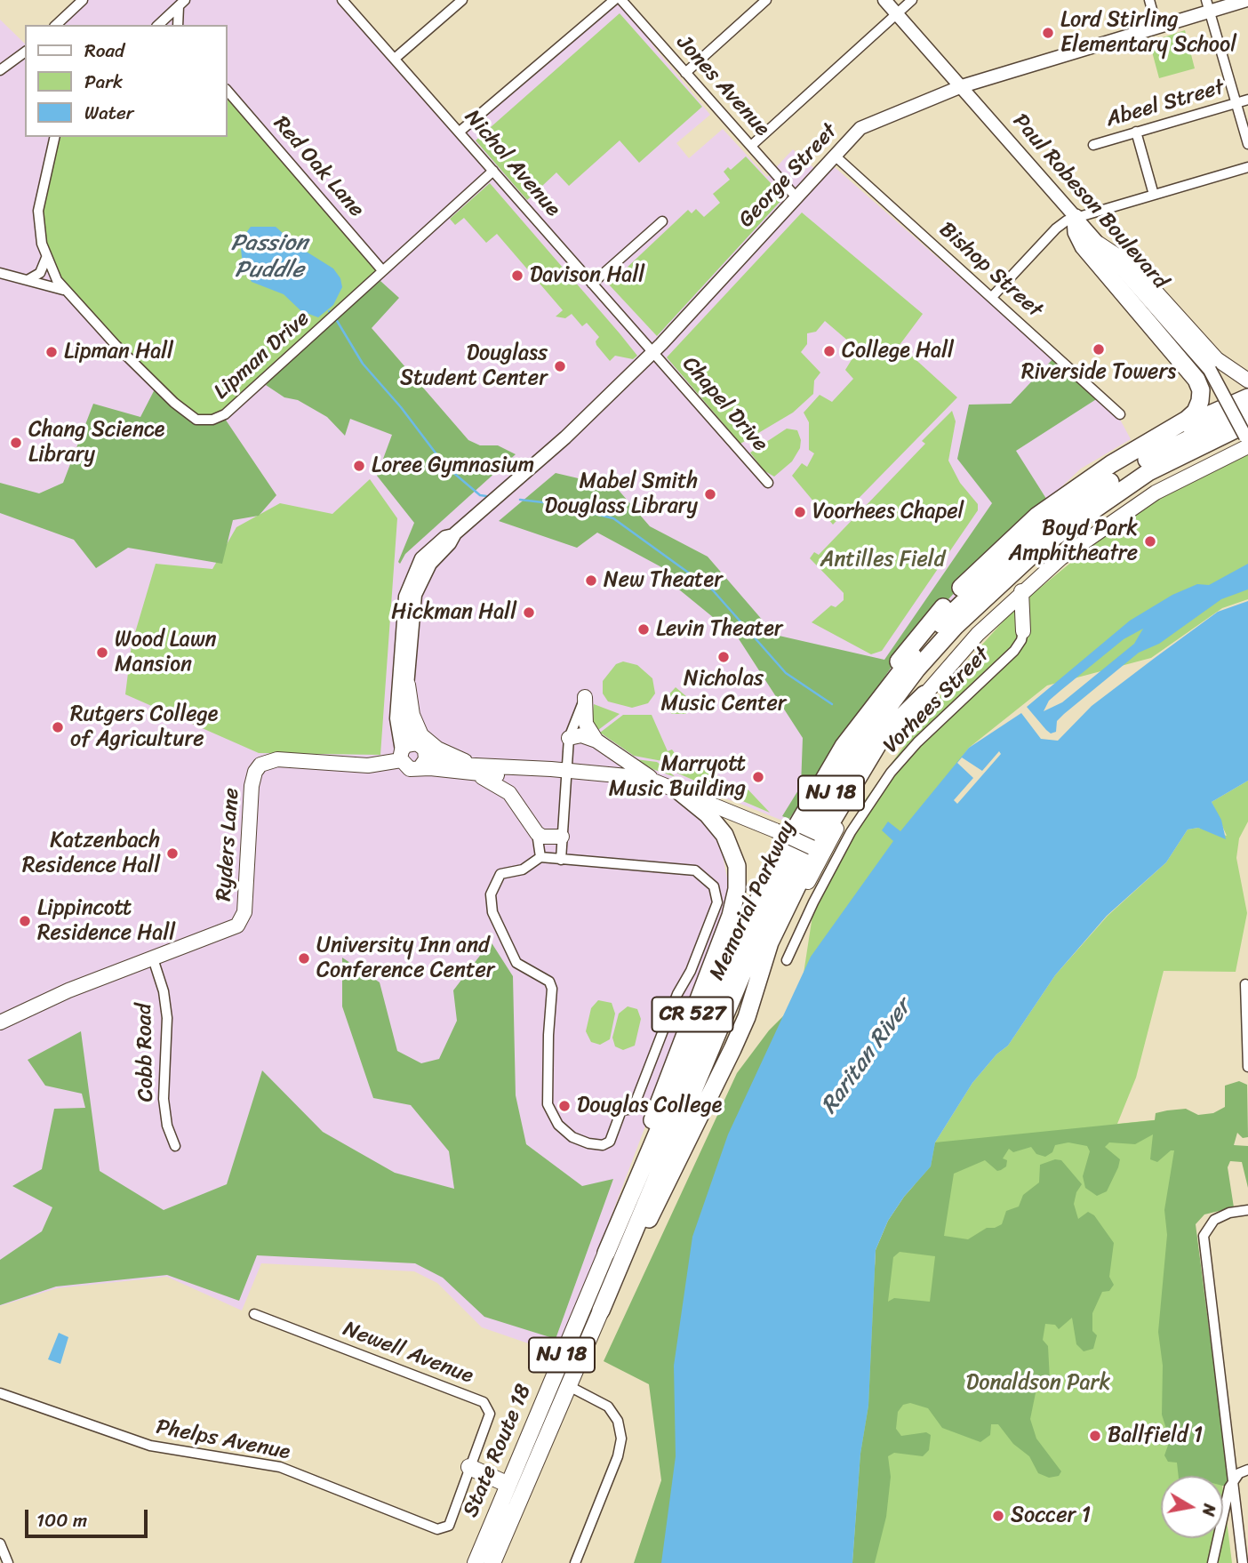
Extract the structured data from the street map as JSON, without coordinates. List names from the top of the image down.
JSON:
{
  "streets": {
    "highway": [
      "NJ 18",
      "Memorial Parkway",
      "CR 527",
      "State Route 18"
    ],
    "main road": ["Ryders Lane"],
    "street": [
      "Jones Avenue",
      "Abeel Street",
      "Nichol Avenue",
      "Red Oak Lane",
      "George Street",
      "Paul Robeson Boulevard",
      "Bishop Street",
      "Lipman Drive",
      "Chapel Drive",
      "Vorhees Street",
      "Cobb Road",
      "Newell Avenue",
      "Phelps Avenue"
    ]
  },
  "crossings": [
    ["Jones Avenue", "George Street"],
    ["Nichol Avenue", "George Street"],
    ["Nichol Avenue", "Lipman Drive"],
    ["Nichol Avenue", "Chapel Drive"],
    ["Red Oak Lane", "Lipman Drive"],
    ["George Street", "Paul Robeson Boulevard"],
    ["George Street", "Bishop Street"],
    ["George Street", "Chapel Drive"],
    ["George Street", "Ryders Lane"],
    ["Paul Robeson Boulevard", "Memorial Parkway"],
    ["Ryders Lane", "Cobb Road"],
    ["Memorial Parkway", "CR 527"],
    ["Memorial Parkway", "State Route 18"],
    ["CR 527", "State Route 18"],
    ["Newell Avenue", "Phelps Avenue"]
  ],
  "water": ["Passion Puddle", "Raritan River"],
  "parks": ["Antilles Field", "Donaldson Park"],
  "places": [
    "Lord Stirling Elementary School",
    "Davison Hall",
    "Riverside Towers",
    "College Hall",
    "Lipman Hall",
    "Douglass Student Center",
    "Chang Science Library",
    "Loree Gymnasium",
    "Mabel Smith Douglass Library",
    "Voorhees Chapel",
    "Boyd Park Amphitheatre",
    "New Theater",
    "Hickman Hall",
    "Levin Theater",
    "Wood Lawn Mansion",
    "Nicholas Music Center",
    "Rutgers College of Agriculture",
    "Marryott Music Building",
    "Katzenbach Residence Hall",
    "Lippincott Residence Hall",
    "University Inn and Conference Center",
    "Douglas College",
    "Ballfield 1",
    "Soccer 1"
  ],
  "legend": ["Road", "Park", "Water"],
  "scale_bar": "100 m",
  "north": "right"
}
